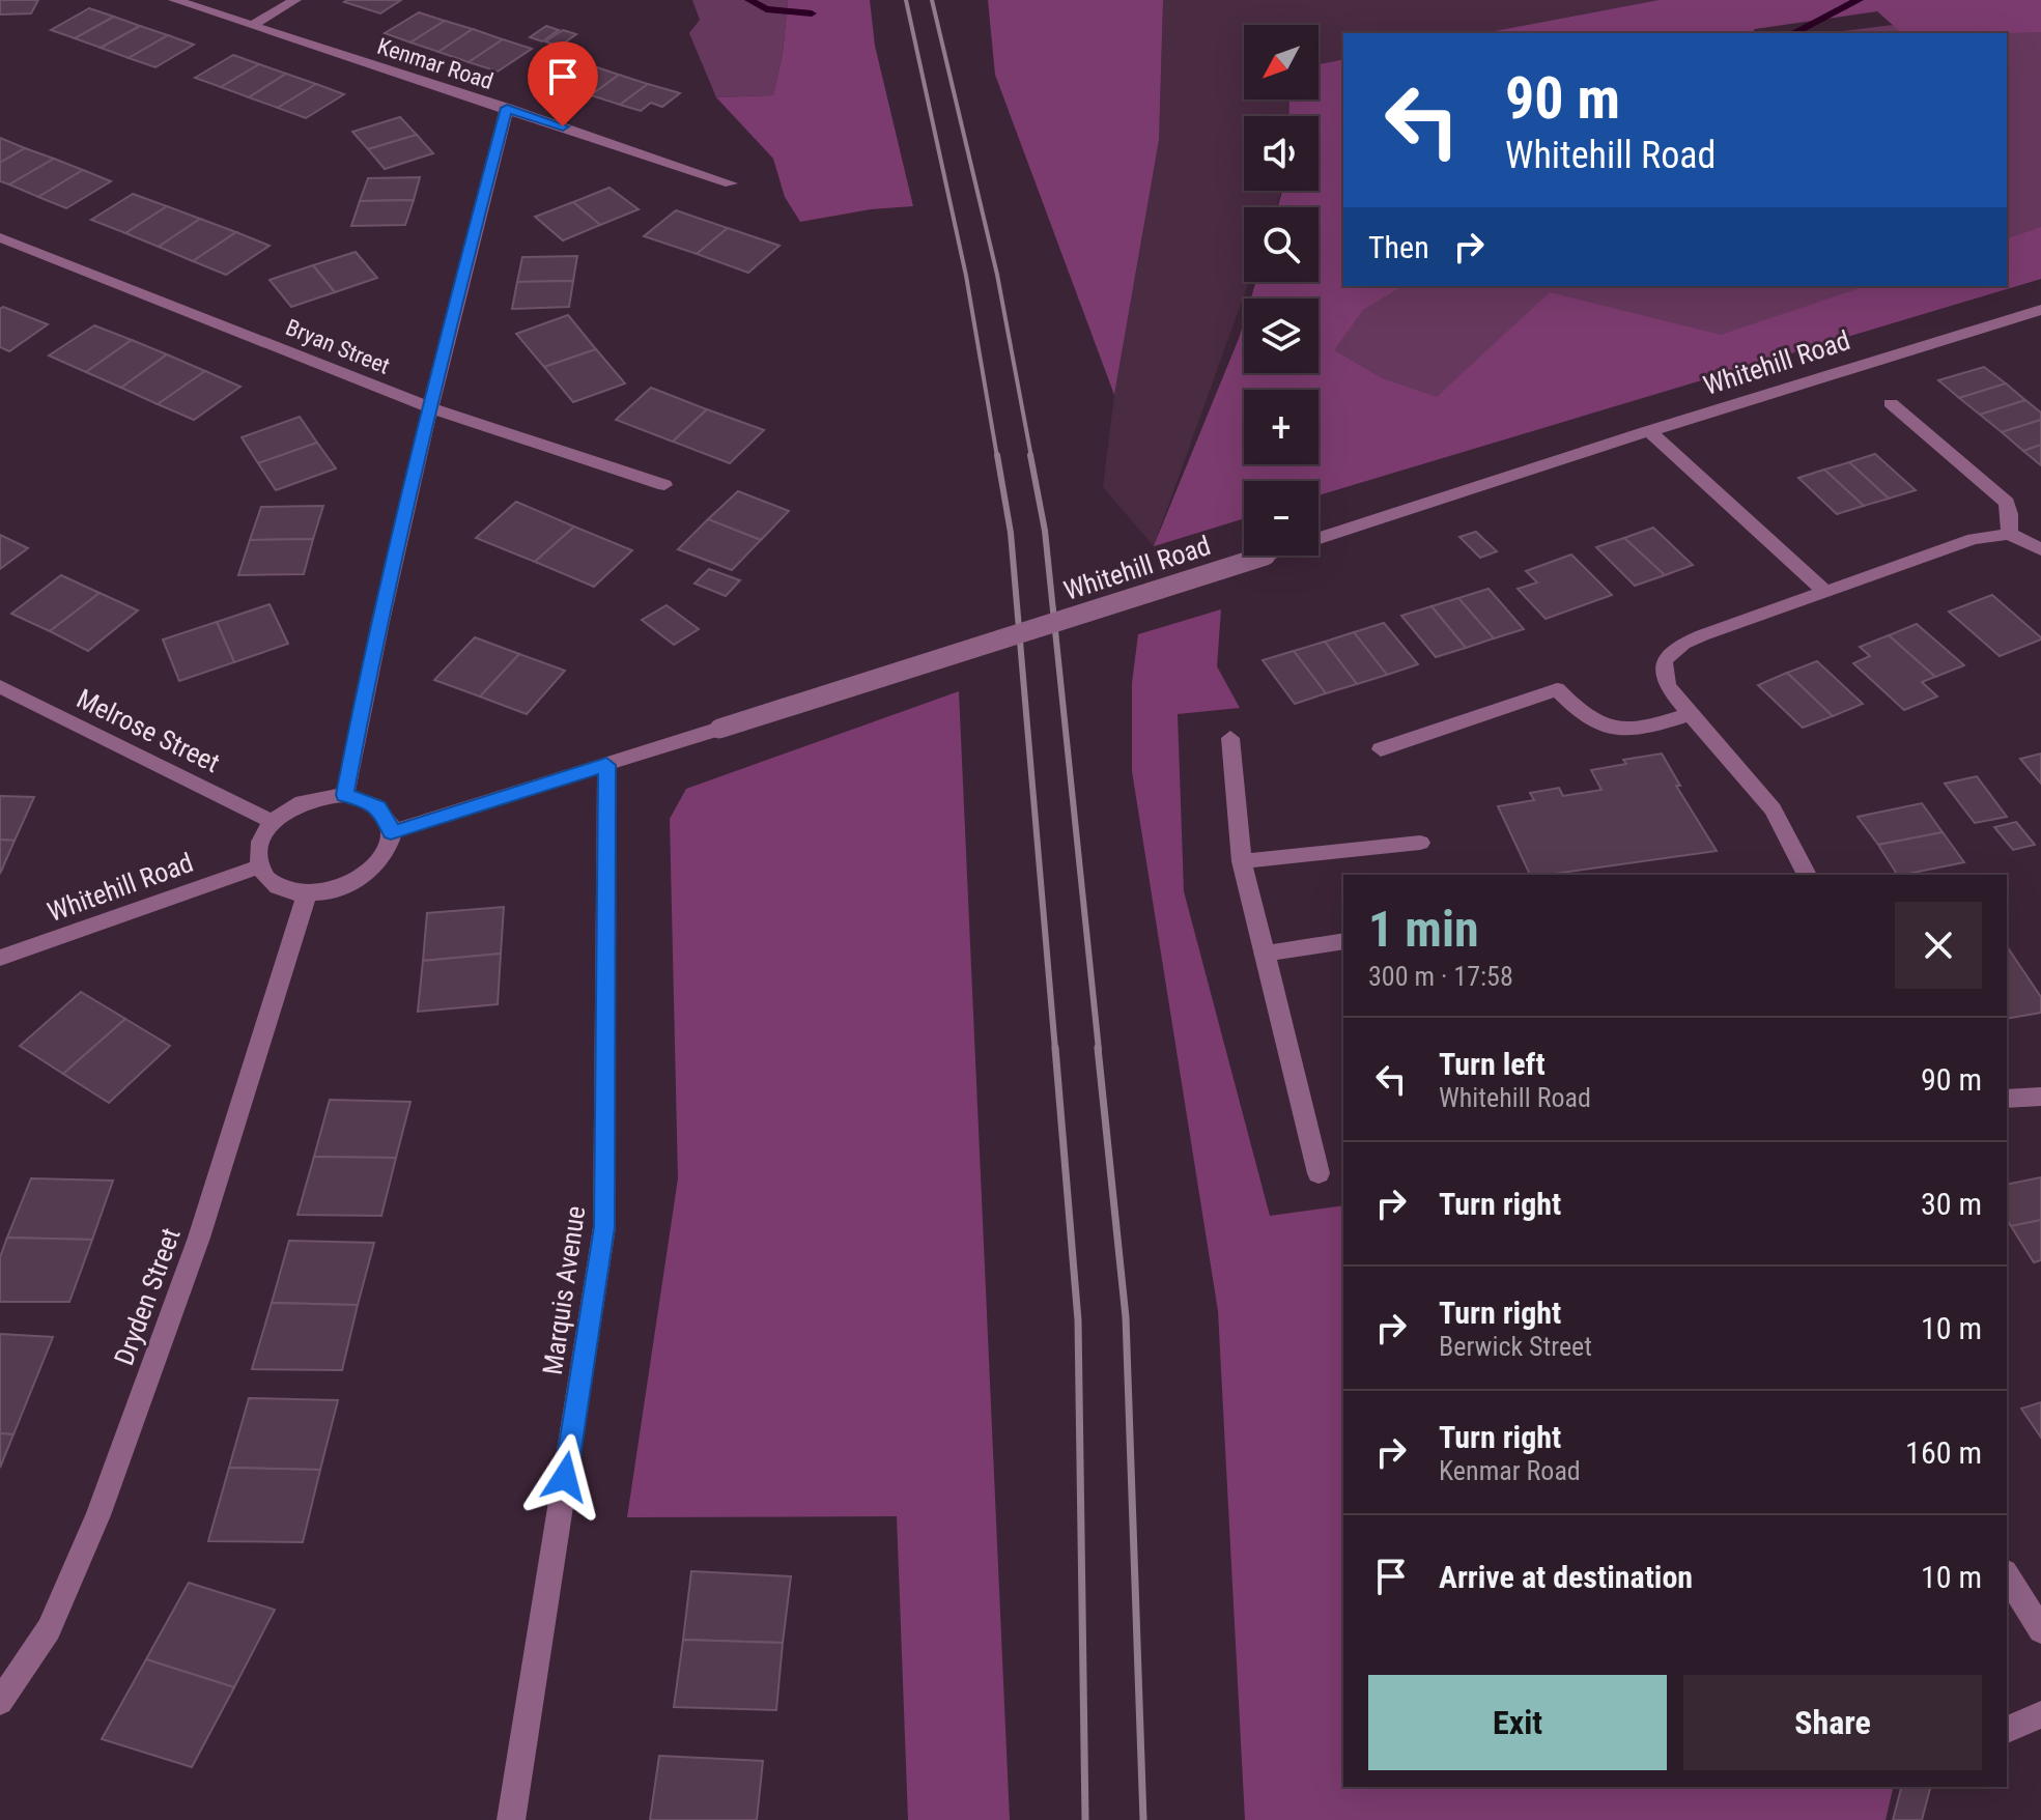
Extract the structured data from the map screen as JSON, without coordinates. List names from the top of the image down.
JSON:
{
  "streets": {
    "street": [
      "Kenmar Road",
      "Bryan Street",
      "Whitehill Road",
      "Melrose Street",
      "Marquis Avenue",
      "Dryden Street"
    ]
  },
  "crossings": [
    ["Whitehill Road", "Melrose Street"],
    ["Whitehill Road", "Marquis Avenue"],
    ["Whitehill Road", "Dryden Street"],
    ["Melrose Street", "Dryden Street"]
  ],
  "north": "bottom left",
  "page": {
    "map_buttons": ["+", "−"],
    "turn": ["90 m", "Whitehill Road"],
    "then": "Then",
    "heading": ["1 min", "300 m · 17:58"],
    "list": [
      {
        "name": "Turn left",
        "note": "Whitehill Road",
        "value": "90 m"
      },
      {
        "name": "Turn right",
        "value": "30 m"
      },
      {
        "name": "Turn right",
        "note": "Berwick Street",
        "value": "10 m"
      },
      {
        "name": "Turn right",
        "note": "Kenmar Road",
        "value": "160 m"
      },
      {
        "name": "Arrive at destination",
        "value": "10 m"
      }
    ],
    "buttons": ["Exit", "Share"]
  }
}
